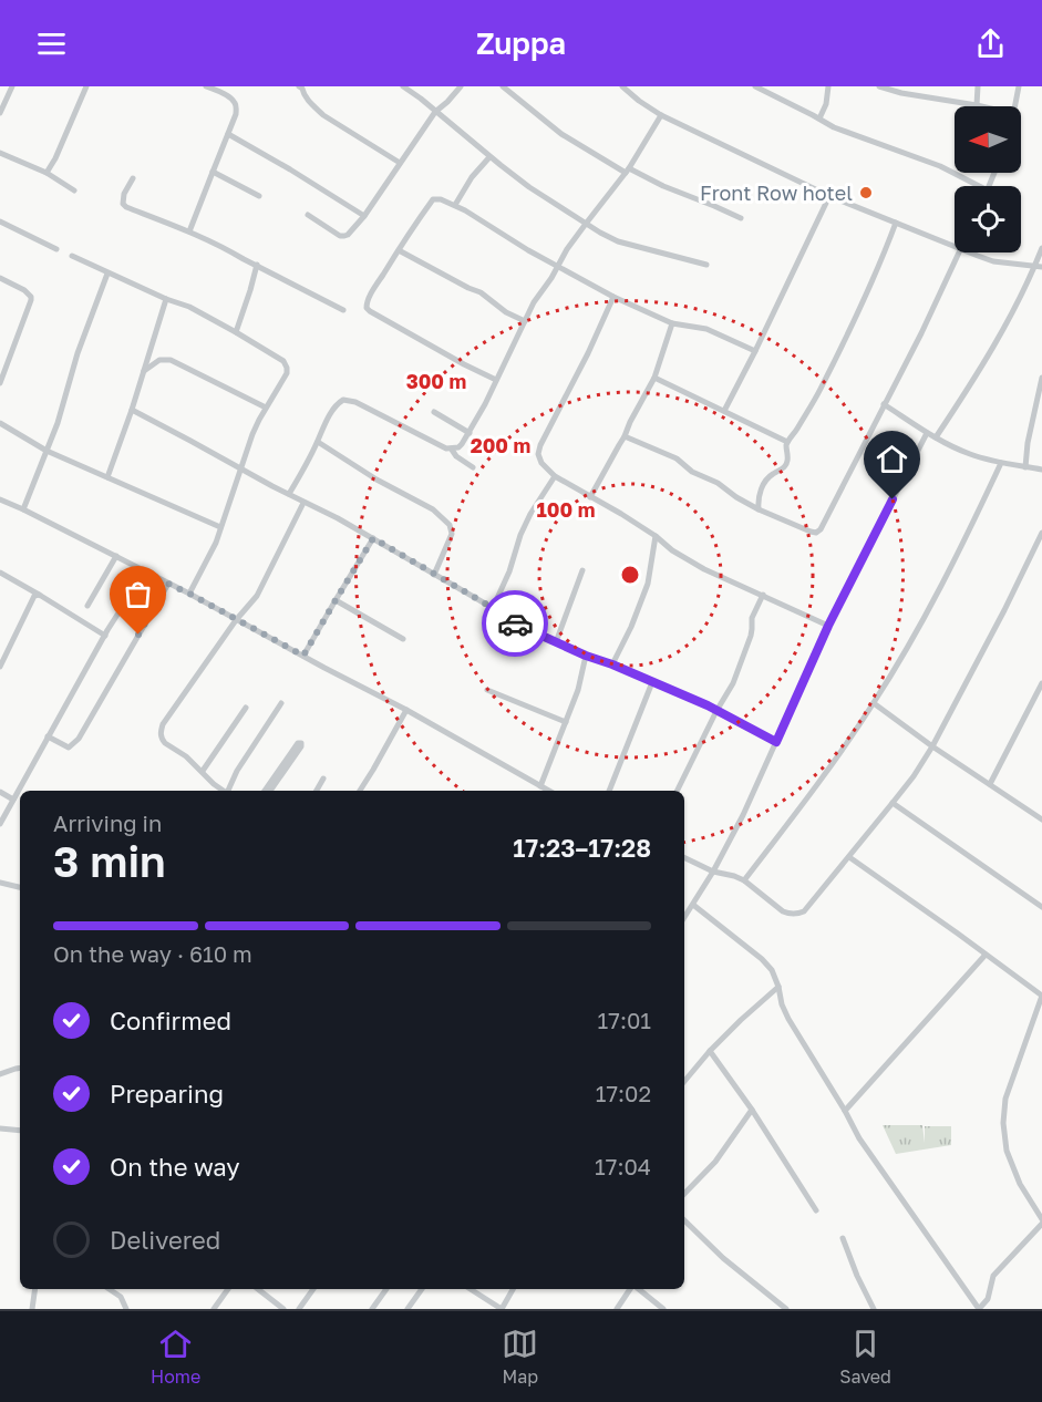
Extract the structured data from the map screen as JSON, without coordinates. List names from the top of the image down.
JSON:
{
  "places": ["Front Row hotel"],
  "north": "left",
  "page": {
    "header": "Zuppa",
    "heading": ["3 min", "Arriving in", "17:23–17:28"],
    "bar": "On the way · 610 m",
    "list": [
      ["Confirmed", "17:01"],
      ["Preparing", "17:02"],
      ["On the way", "17:04"],
      "Delivered"
    ],
    "tabs": ["Home", "Map", "Saved"]
  },
  "rings": ["300 m", "200 m", "100 m"]
}
